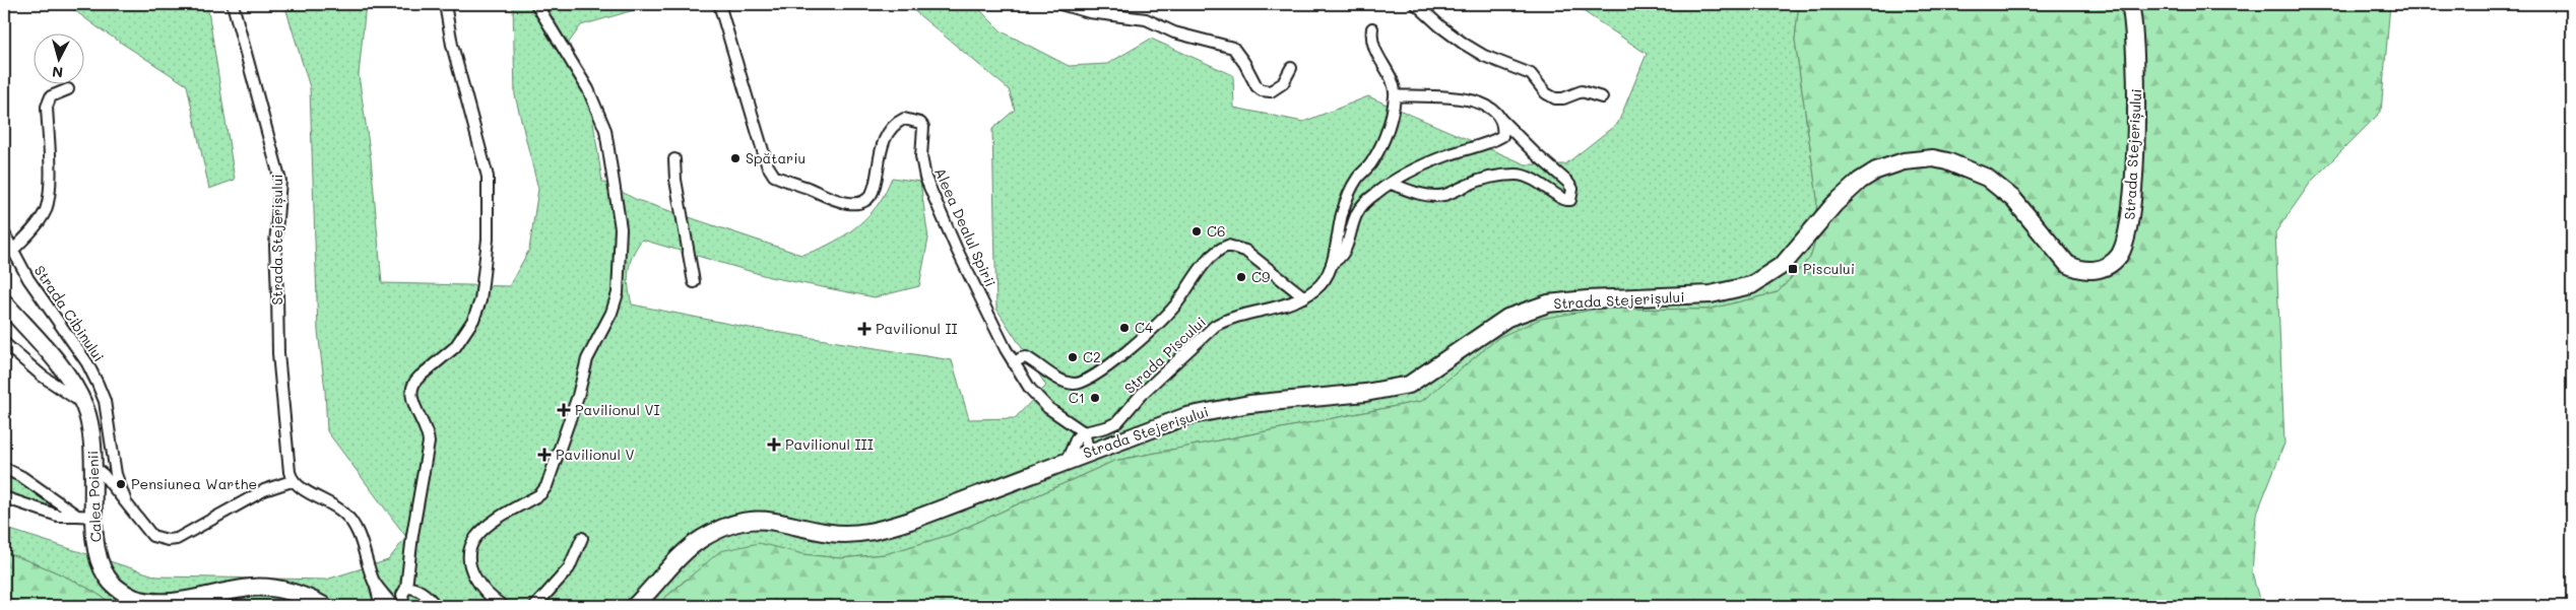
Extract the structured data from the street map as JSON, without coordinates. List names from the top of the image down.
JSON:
{
  "streets": {
    "main road": ["Strada Stejerișului", "Calea Poienii"],
    "street": ["Aleea Dealul Spirii", "Strada Cibinului", "Strada Piscului"]
  },
  "crossings": [
    ["Aleea Dealul Spirii", "Strada Piscului"]
  ],
  "places": {
    "other": [
      "Spătariu",
      "C6",
      "C9",
      "C4",
      "C2",
      "C1",
      "Pensiunea Warthe"
    ],
    "transit": ["Piscului"],
    "health": [
      "Pavilionul II",
      "Pavilionul VI",
      "Pavilionul III",
      "Pavilionul V"
    ]
  },
  "north": "bottom"
}
